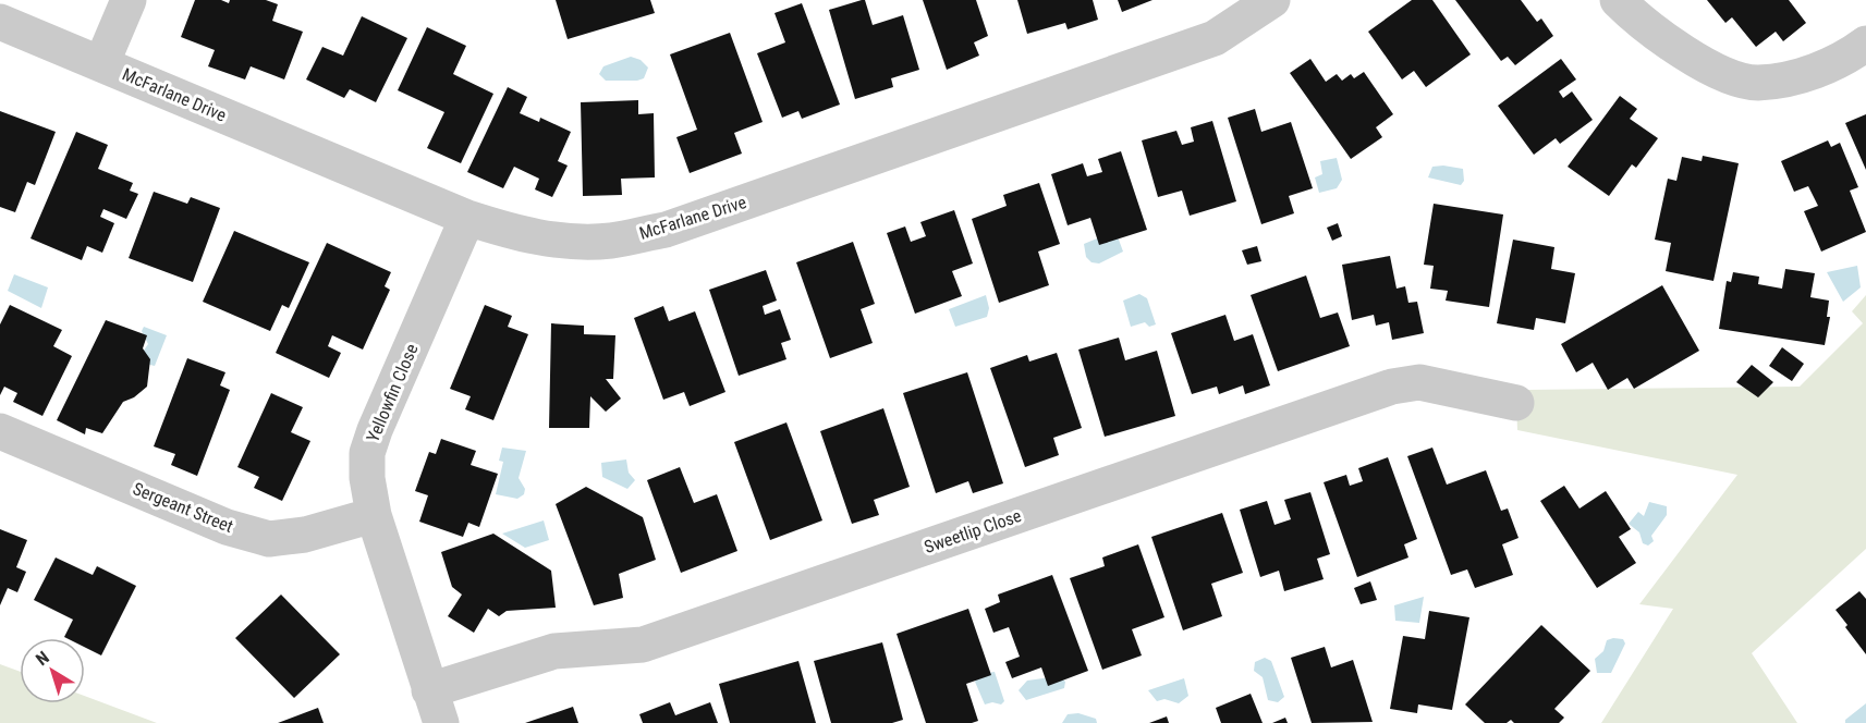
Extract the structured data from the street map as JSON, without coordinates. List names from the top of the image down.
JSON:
{
  "streets": {
    "street": [
      "McFarlane Drive",
      "Yellowfin Close",
      "Sergeant Street",
      "Sweetlip Close"
    ]
  },
  "crossings": [
    ["McFarlane Drive", "Yellowfin Close"],
    ["Yellowfin Close", "Sergeant Street"],
    ["Yellowfin Close", "Sweetlip Close"]
  ],
  "north": "top left"
}
